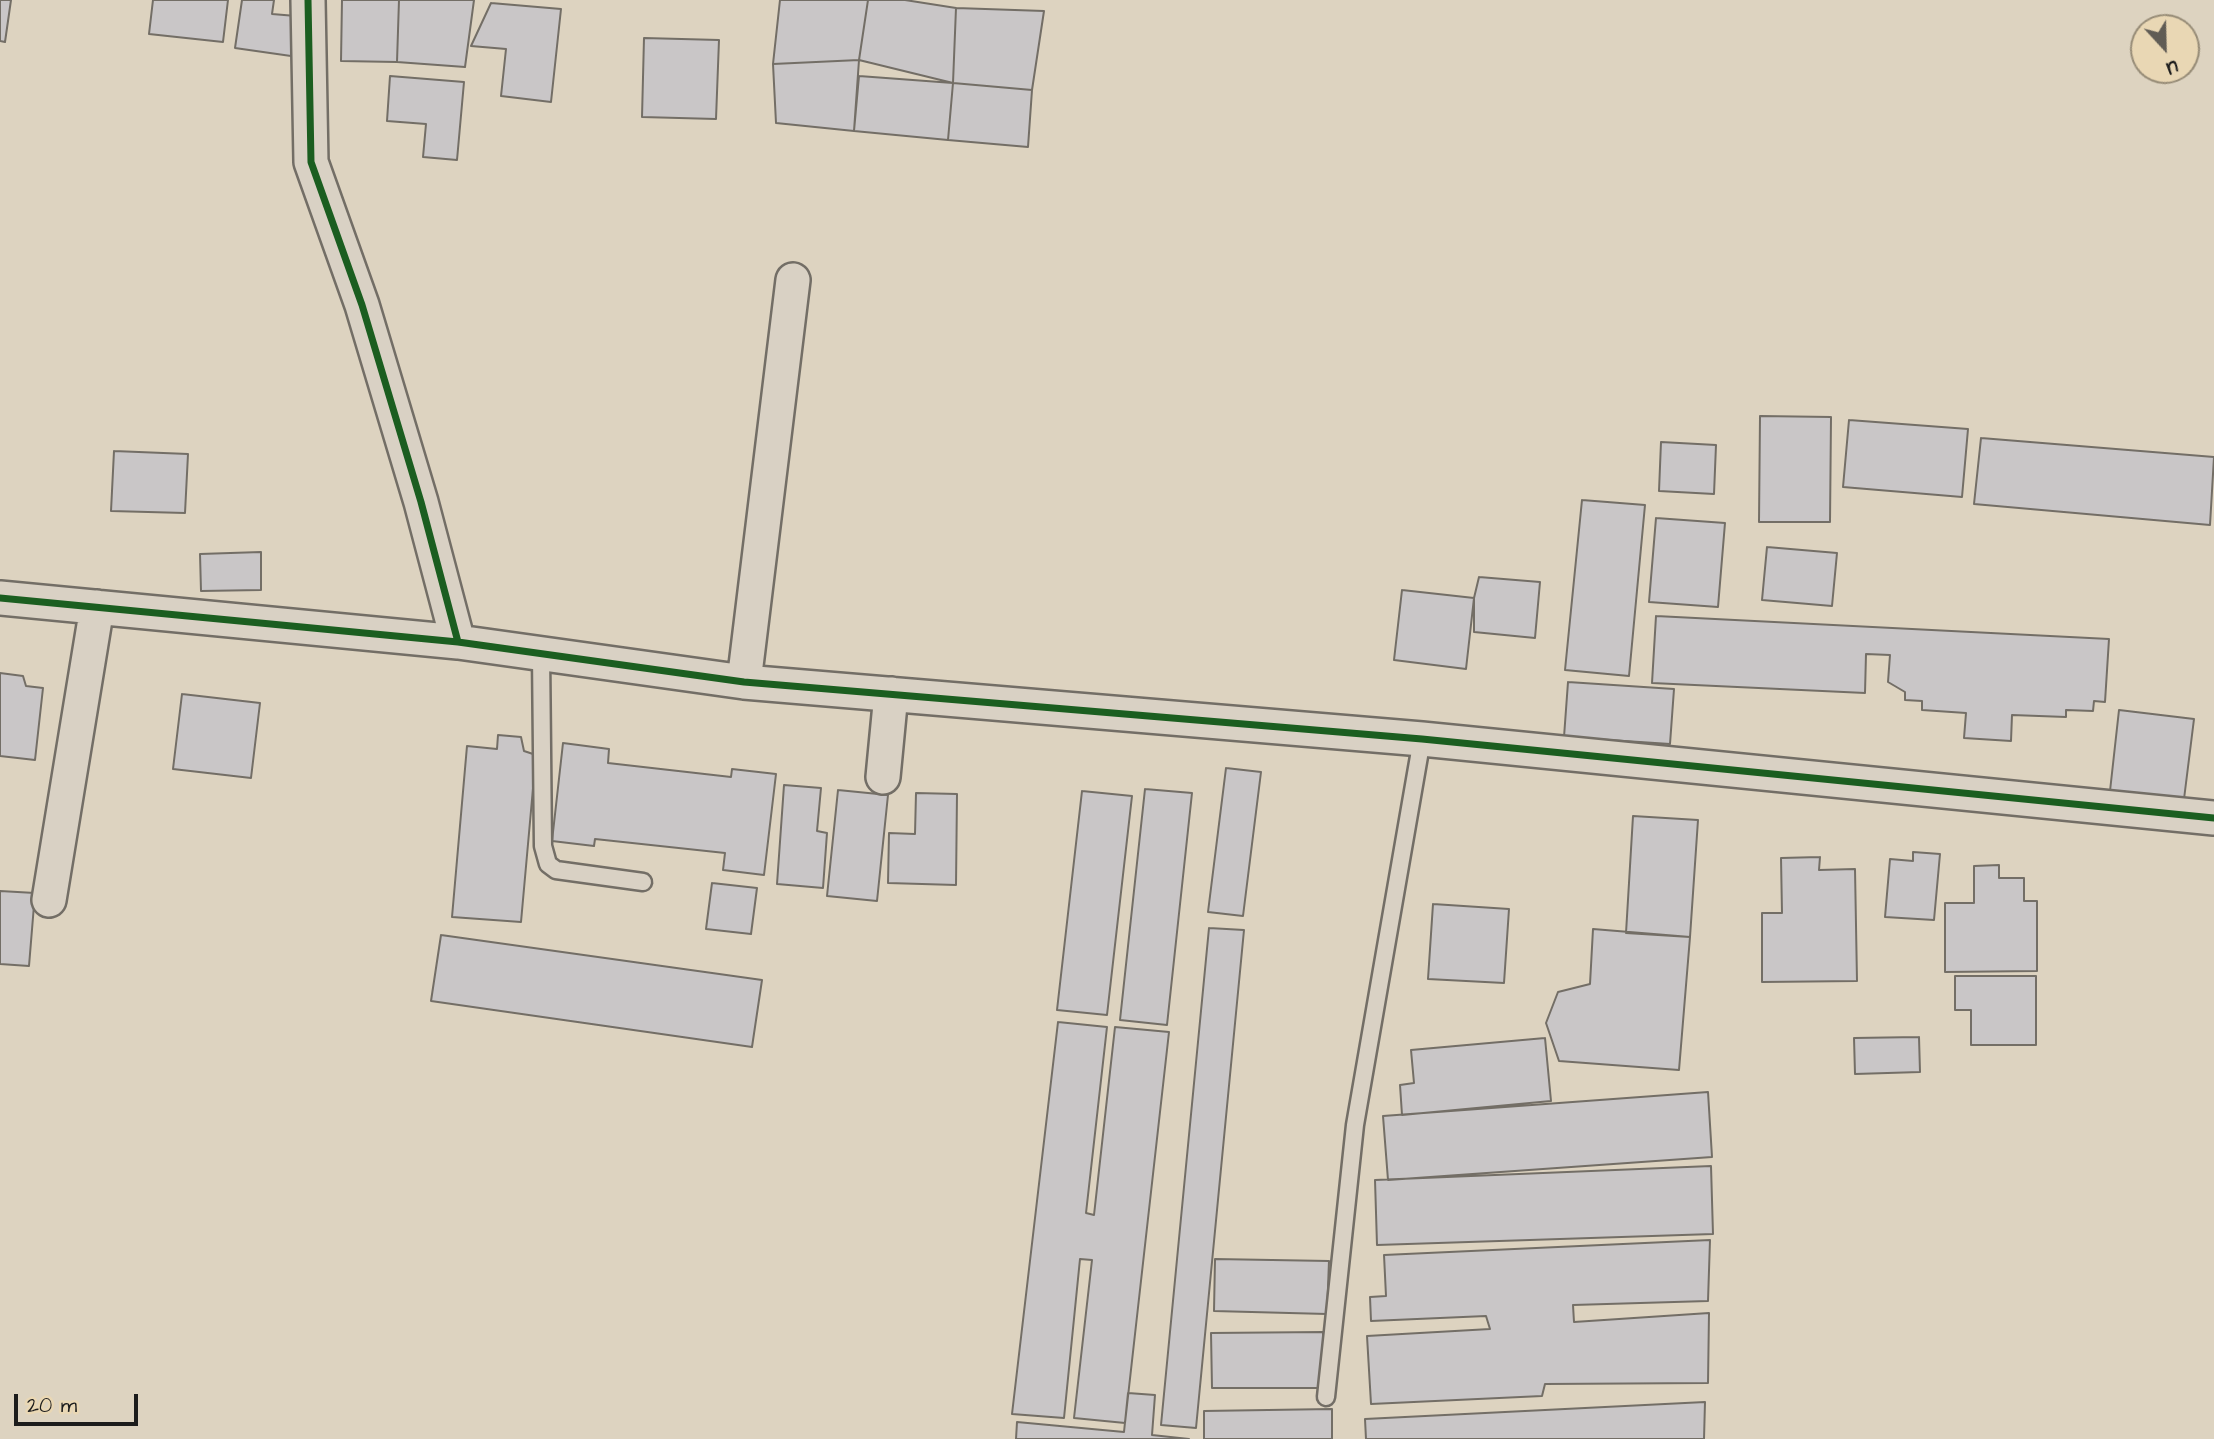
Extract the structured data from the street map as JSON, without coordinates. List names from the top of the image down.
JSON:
{
  "scale_bar": "20 m",
  "north": "bottom"
}
